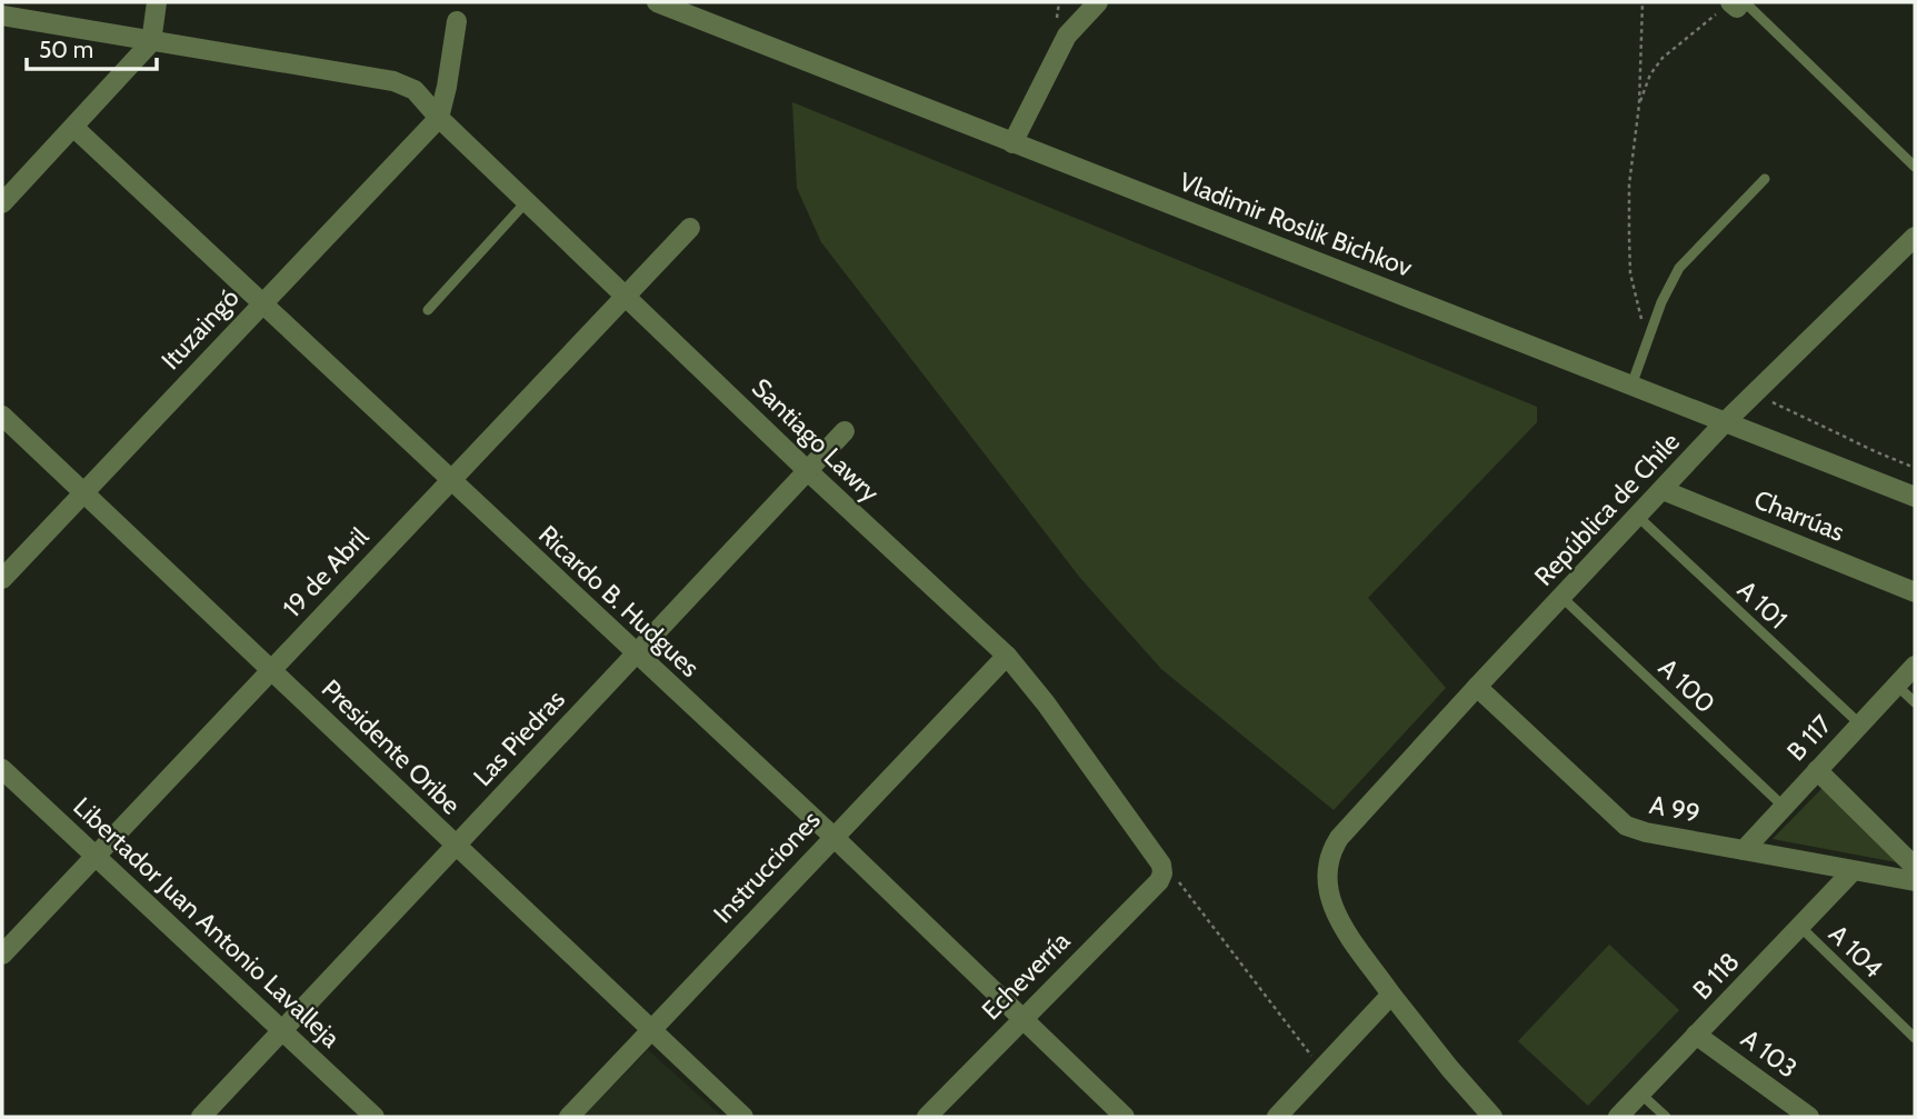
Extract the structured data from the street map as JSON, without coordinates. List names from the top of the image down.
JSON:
{
  "streets": {
    "street": [
      "Vladimir Roslik Bichkov",
      "Ituzaingó",
      "Santiago Lawry",
      "República de Chile",
      "Charrúas",
      "19 de Abril",
      "Ricardo B. Hudgues",
      "Las Piedras",
      "B 117",
      "Presidente Oribe",
      "A 99",
      "Instrucciones",
      "Libertador Juan Antonio Lavalleja",
      "Echeverría",
      "B 118",
      "A 103"
    ],
    "lane": ["A 101", "A 100", "A 104"]
  },
  "crossings": [
    ["Vladimir Roslik Bichkov", "República de Chile"],
    ["Ituzaingó", "Santiago Lawry"],
    ["Ituzaingó", "Ricardo B. Hudgues"],
    ["Ituzaingó", "Presidente Oribe"],
    ["Santiago Lawry", "19 de Abril"],
    ["Santiago Lawry", "Las Piedras"],
    ["Santiago Lawry", "Instrucciones"],
    ["Santiago Lawry", "Echeverría"],
    ["República de Chile", "Charrúas"],
    ["República de Chile", "A 101"],
    ["República de Chile", "A 100"],
    ["República de Chile", "A 99"],
    ["19 de Abril", "Ricardo B. Hudgues"],
    ["19 de Abril", "Presidente Oribe"],
    ["19 de Abril", "Libertador Juan Antonio Lavalleja"],
    ["Ricardo B. Hudgues", "Las Piedras"],
    ["Ricardo B. Hudgues", "Instrucciones"],
    ["Ricardo B. Hudgues", "Echeverría"],
    ["A 101", "B 117"],
    ["A 100", "B 117"],
    ["Las Piedras", "Presidente Oribe"],
    ["Las Piedras", "Libertador Juan Antonio Lavalleja"],
    ["B 117", "A 99"],
    ["Presidente Oribe", "Instrucciones"],
    ["A 99", "B 118"],
    ["A 104", "B 118"],
    ["B 118", "A 103"]
  ],
  "scale_bar": "50 m"
}
